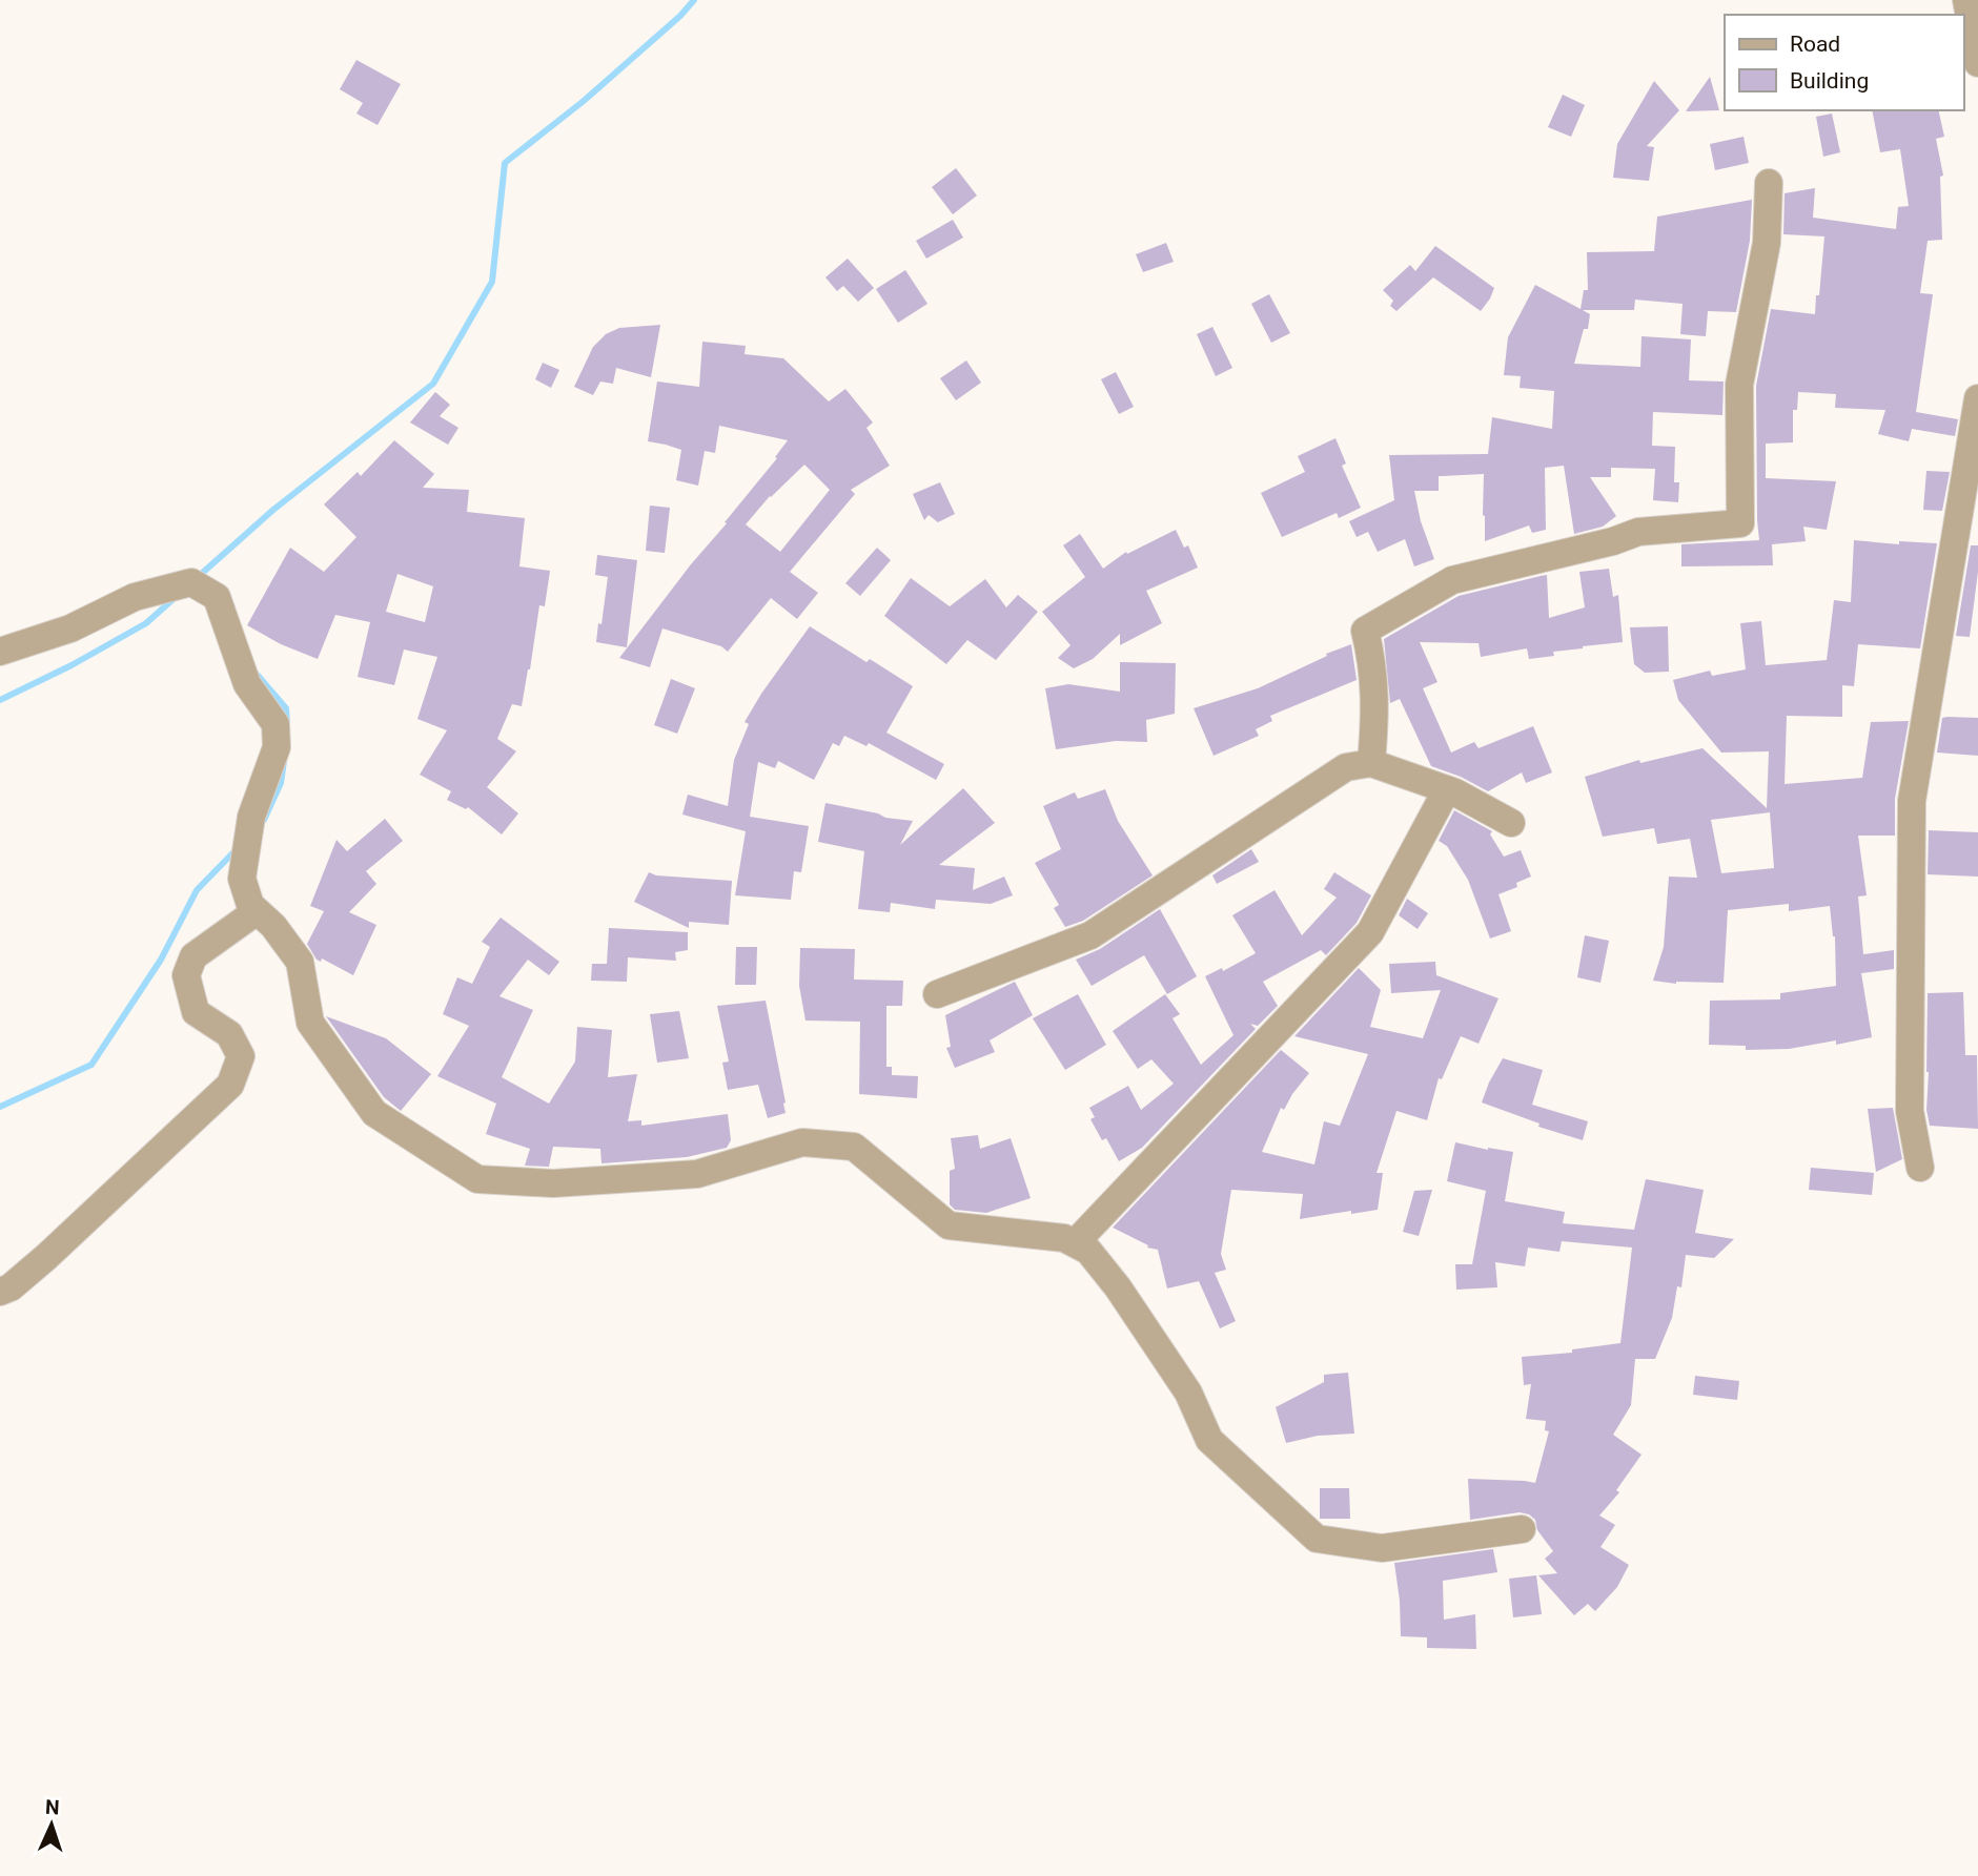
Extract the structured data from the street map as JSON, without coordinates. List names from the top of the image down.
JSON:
{
  "legend": ["Road", "Building"],
  "north": "top"
}
